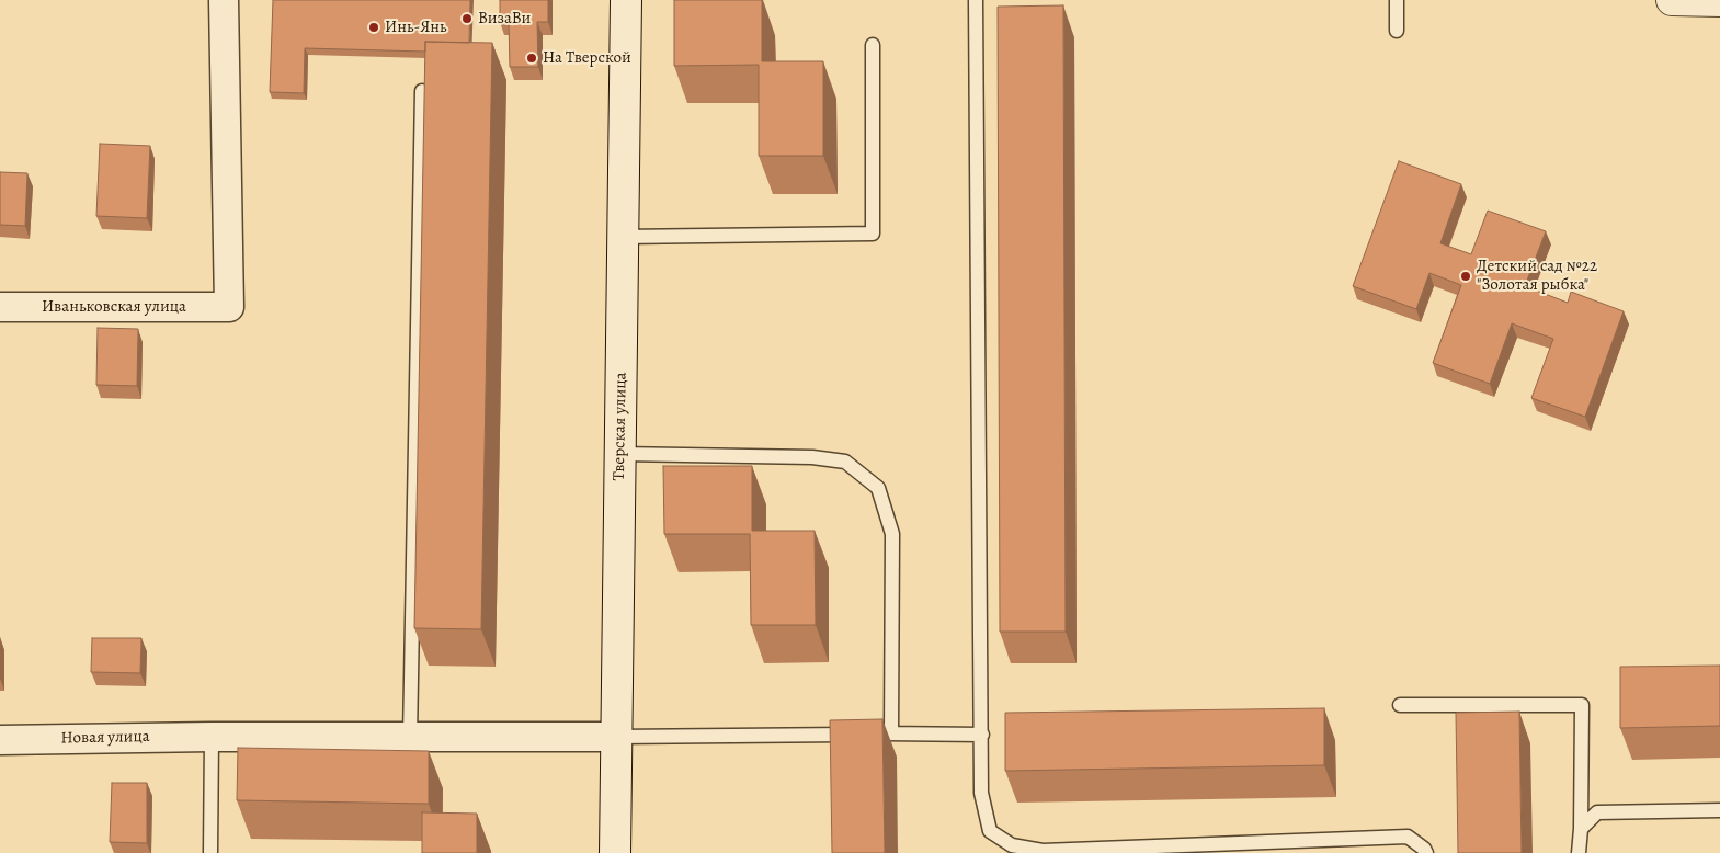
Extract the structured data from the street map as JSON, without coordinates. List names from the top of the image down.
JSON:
{
  "streets": {
    "main road": ["Тверская улица"],
    "street": ["Иваньковская улица", "Новая улица"]
  },
  "crossings": [
    ["Тверская улица", "Новая улица"]
  ],
  "places": [
    "ВизаВи",
    "Инь-Янь",
    "На Тверской",
    "Детский сад №22 \"Золотая рыбка\""
  ]
}
